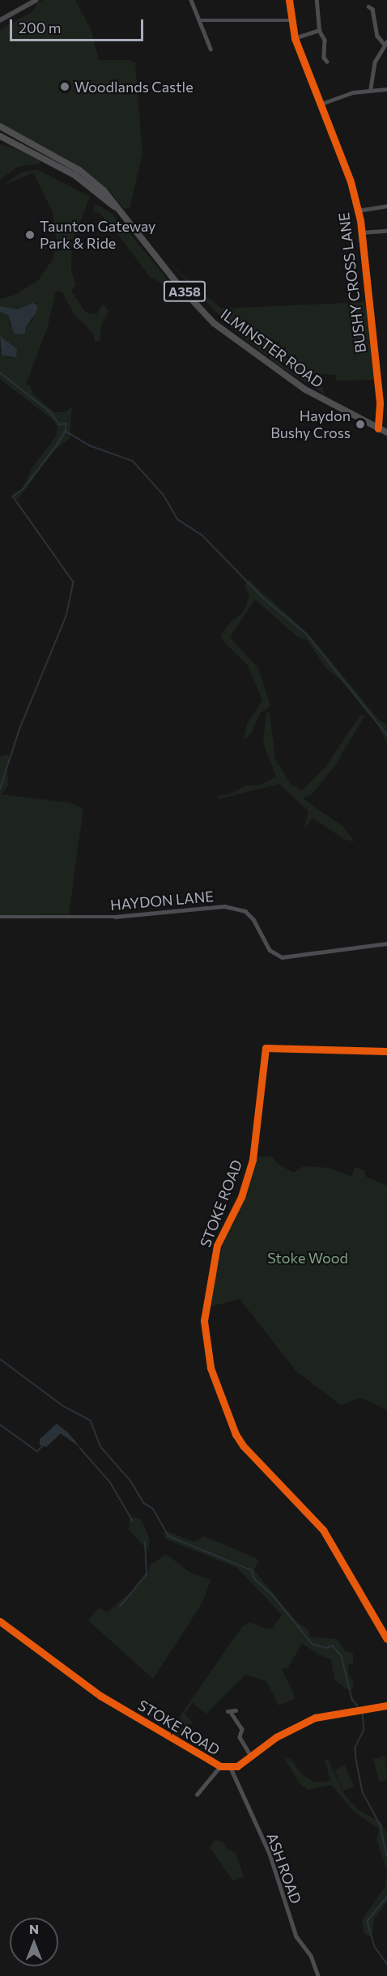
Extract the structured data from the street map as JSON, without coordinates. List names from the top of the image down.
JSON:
{
  "streets": {
    "highway": ["A358", "ILMINSTER ROAD"],
    "street": [
      "BUSHY CROSS LANE",
      "HAYDON LANE",
      "STOKE ROAD",
      "ASH ROAD"
    ]
  },
  "crossings": [
    ["BUSHY CROSS LANE", "ILMINSTER ROAD"],
    ["STOKE ROAD", "ASH ROAD"]
  ],
  "parks": ["Stoke Wood"],
  "places": ["Woodlands Castle", "Taunton Gateway Park & Ride", "Haydon Bushy Cross"],
  "scale_bar": "200 m",
  "north": "top"
}
